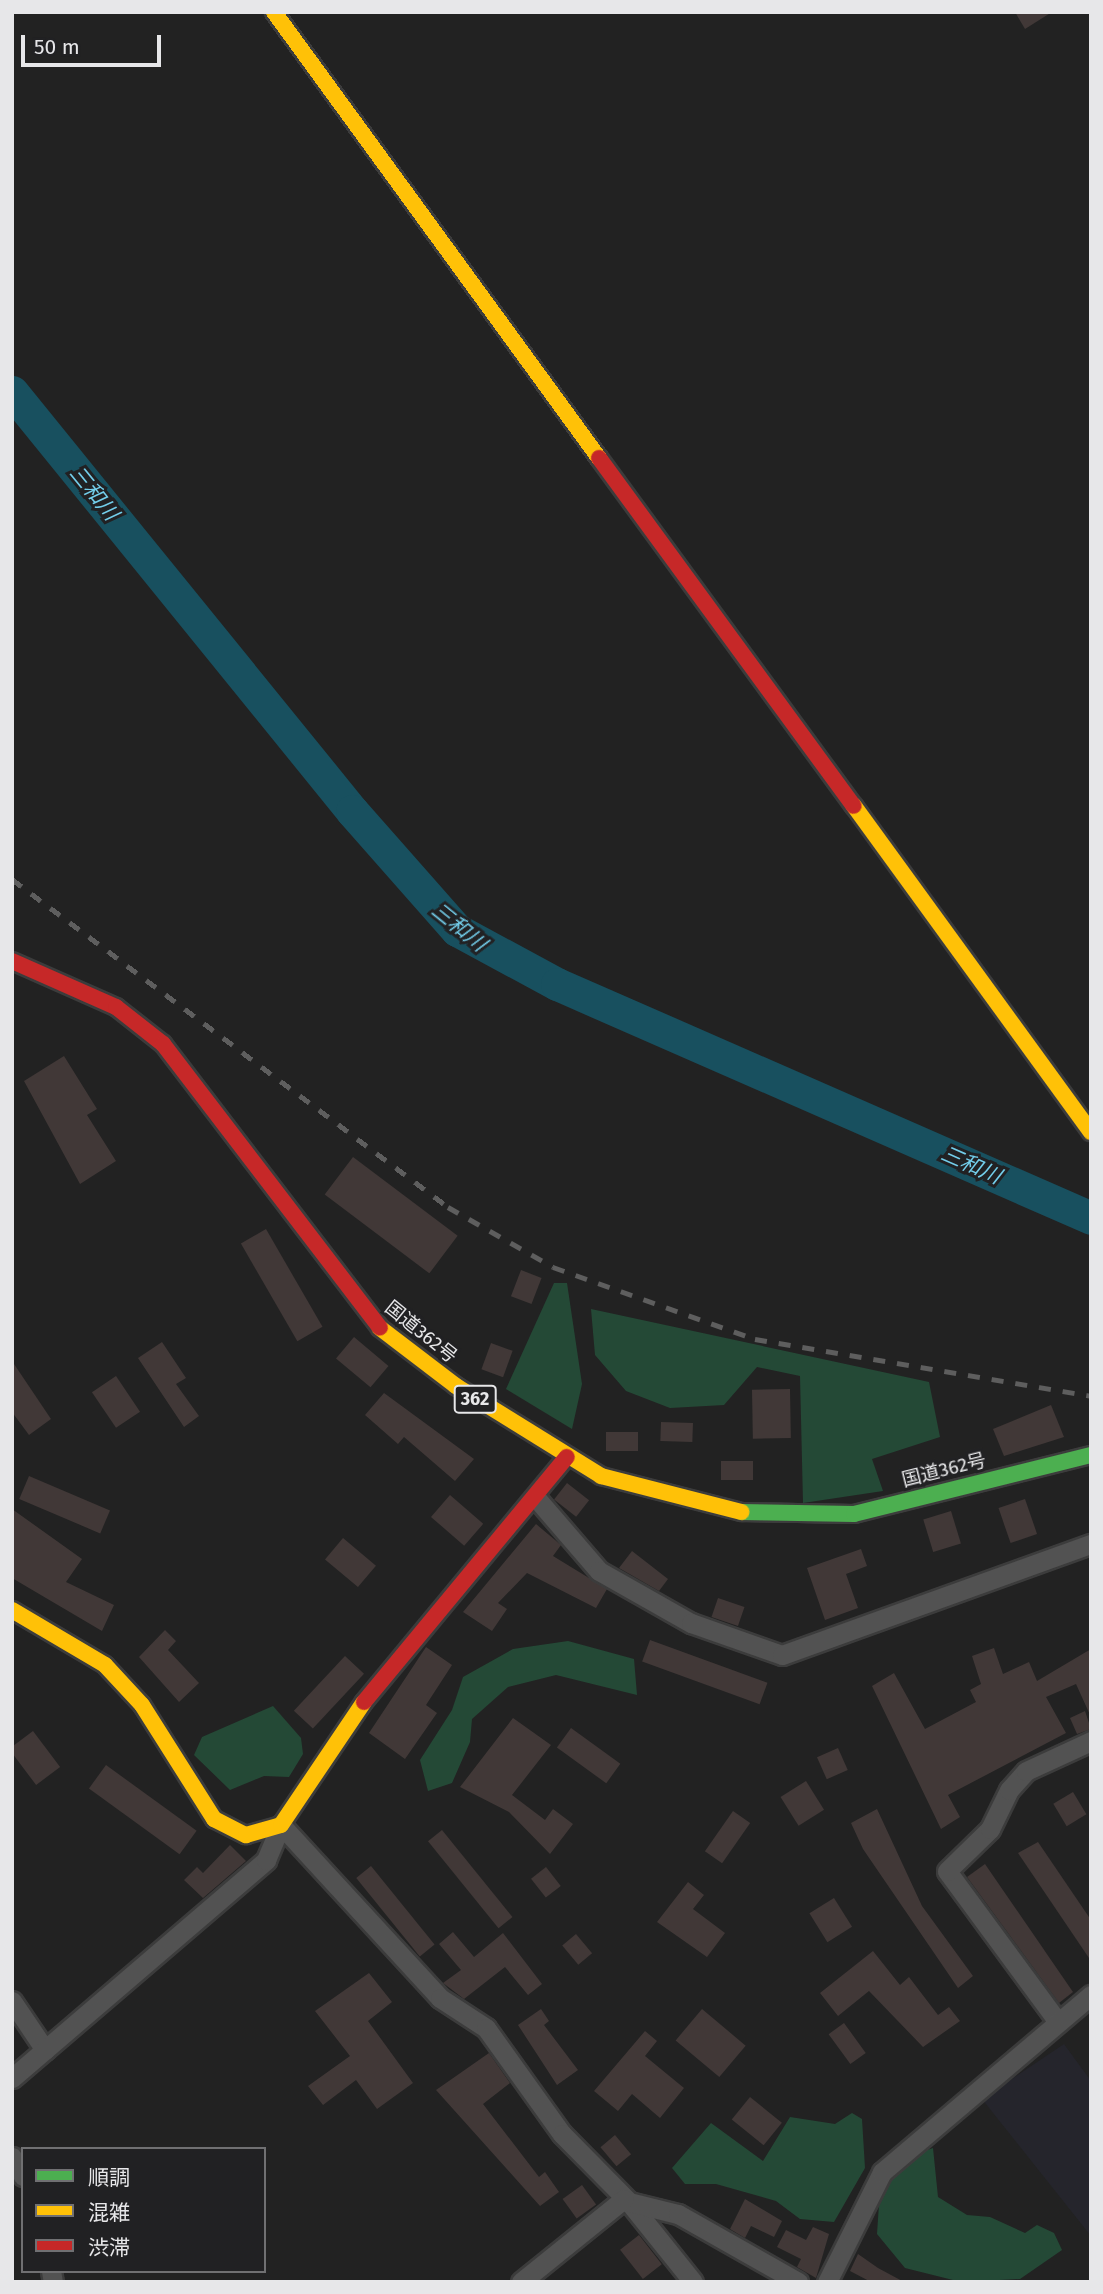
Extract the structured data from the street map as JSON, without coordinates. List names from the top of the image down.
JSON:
{
  "streets": {
    "main road": ["国道362号", "362"]
  },
  "water": ["三和川"],
  "legend": ["順調", "混雑", "渋滞"],
  "scale_bar": "50 m"
}
